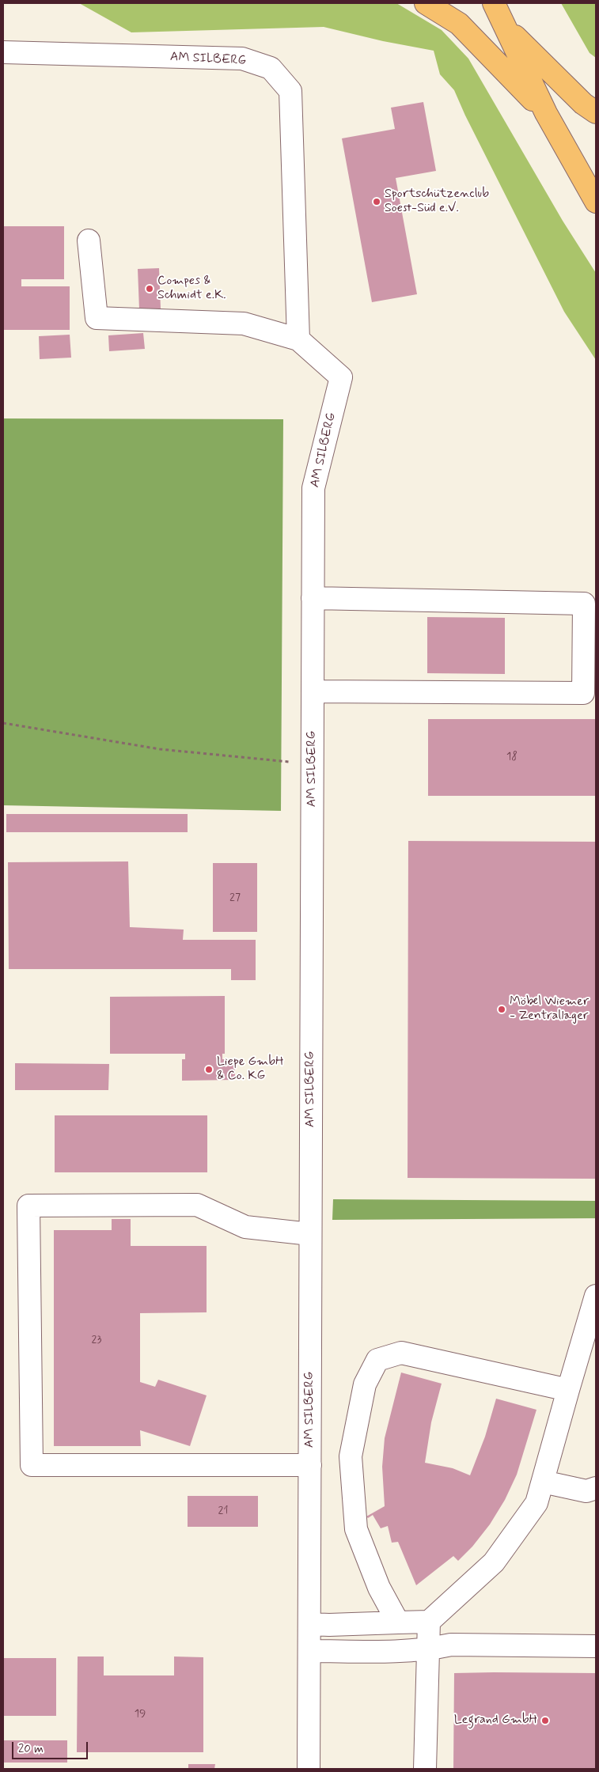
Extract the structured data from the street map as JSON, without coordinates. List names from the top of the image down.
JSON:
{
  "streets": {
    "street": ["AM SILBERG"]
  },
  "places": [
    "Sportschützenclub Soest-Süd e.V.",
    "Compes & Schmidt e.K.",
    "Möbel Wiemer - Zentrallager",
    "Liepe GmbH & Co. KG",
    "Legrand GmbH"
  ],
  "house_numbers": [
    "18",
    "27",
    "23",
    "21",
    "19"
  ],
  "scale_bar": "20 m"
}
